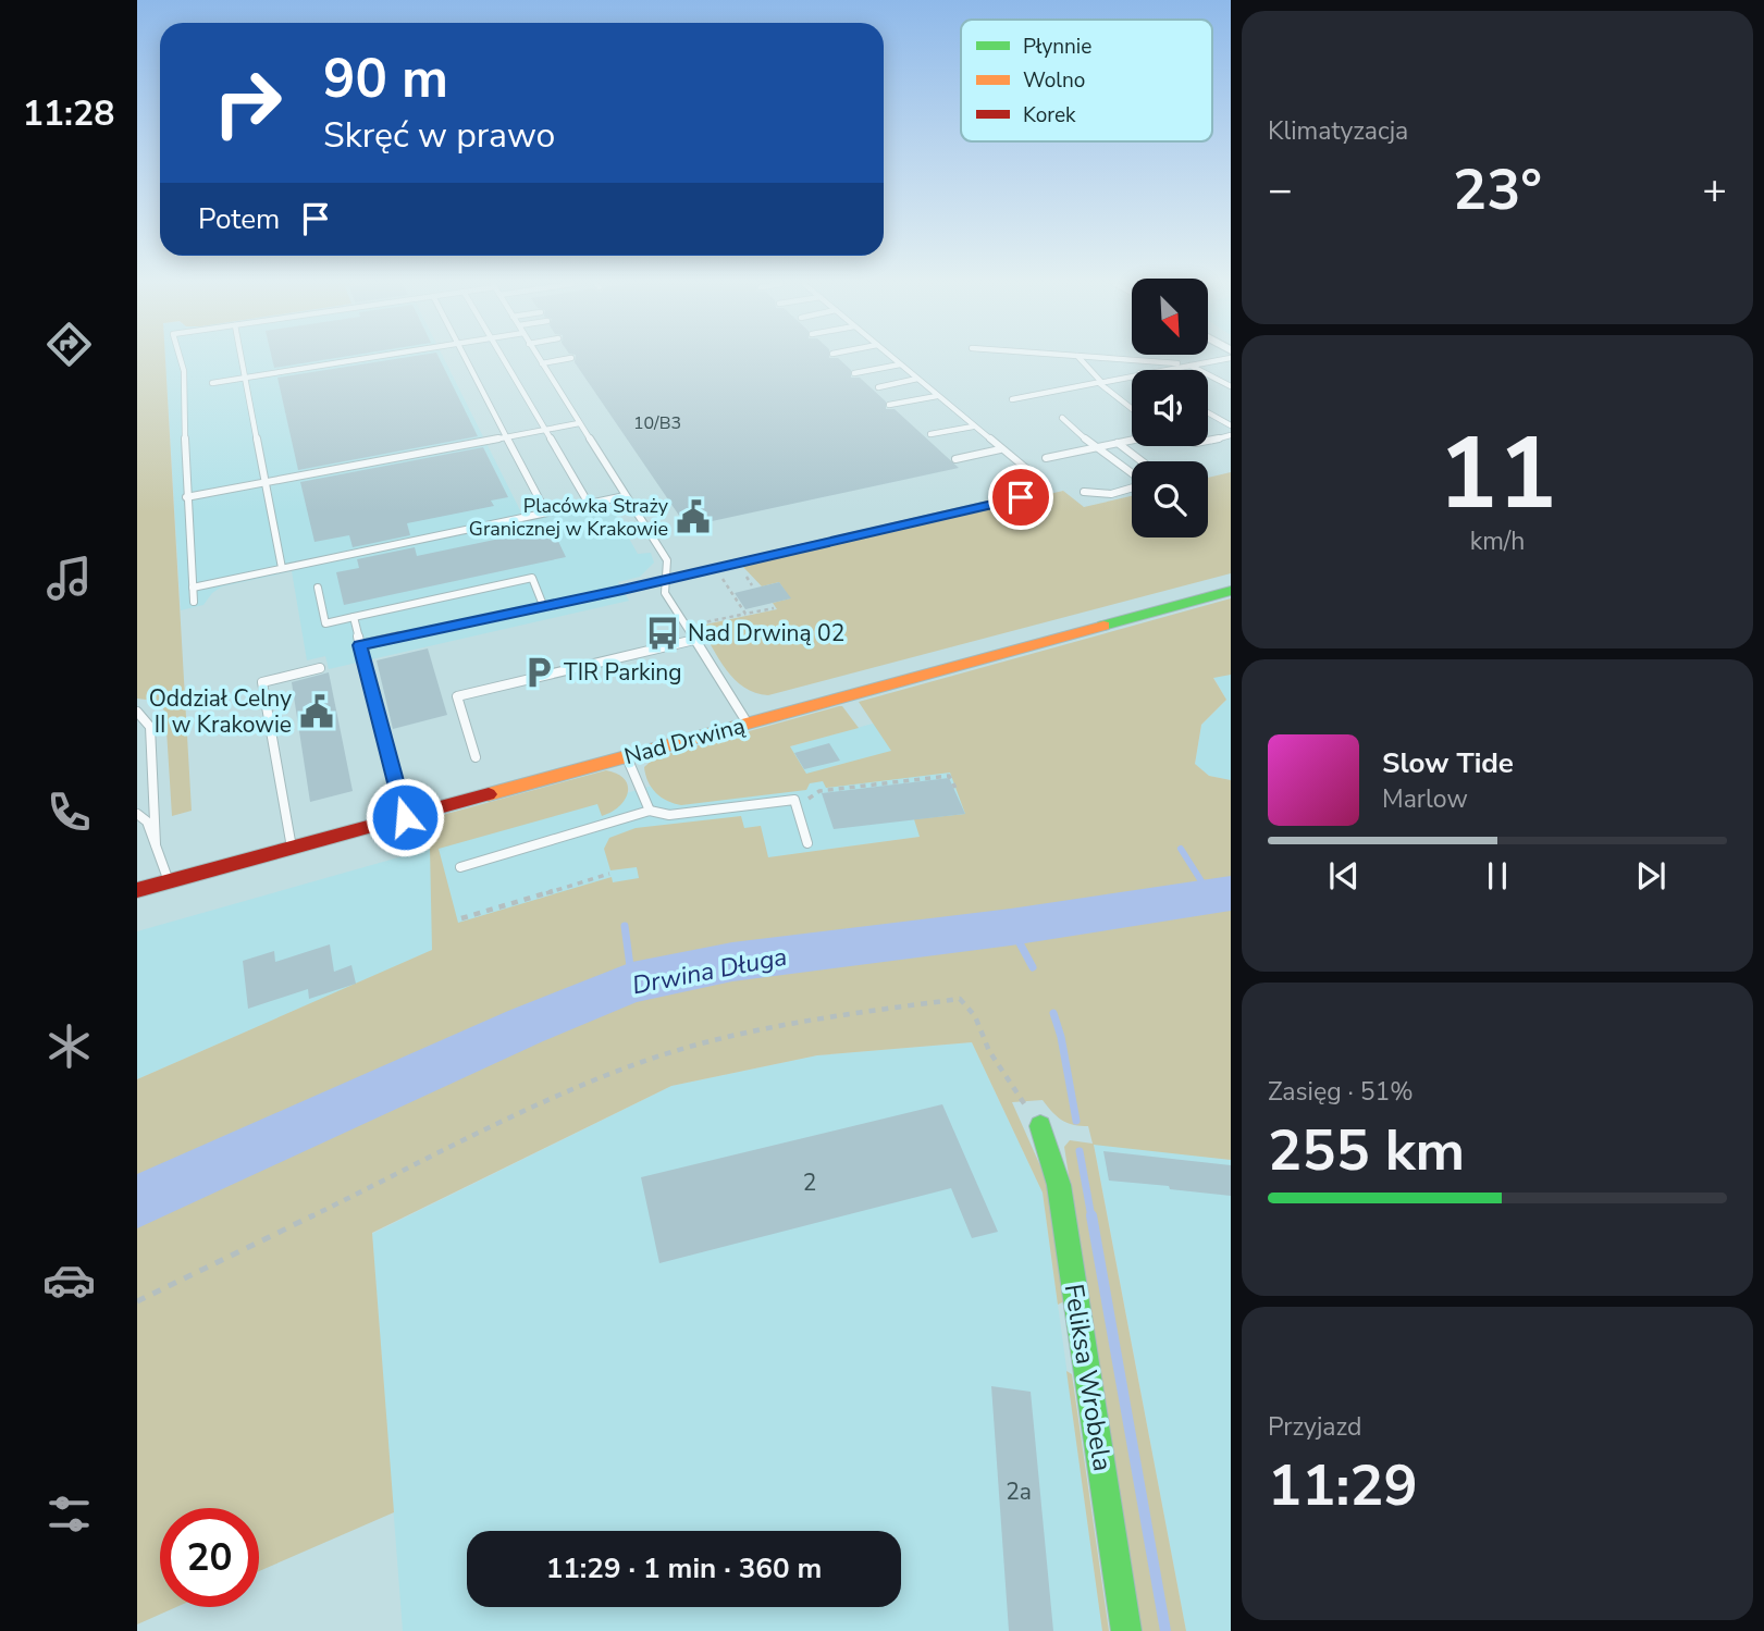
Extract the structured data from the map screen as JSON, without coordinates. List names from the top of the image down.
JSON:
{
  "streets": {
    "street": ["Nad Drwiną", "Feliksa Wrobela"]
  },
  "water": ["Drwina Długa"],
  "places": {
    "public building": ["Placówka Straży Granicznej w Krakowie", "Oddział Celny II w Krakowie"],
    "bus stop": ["Nad Drwiną 02"],
    "parking": ["TIR Parking"]
  },
  "house_numbers": ["10/B3", "2", "2a"],
  "legend": ["Płynnie", "Wolno", "Korek"],
  "north": "bottom right",
  "page": {
    "tabs": "11:28",
    "tile": [
      "Klimatyzacja",
      ["11", "km/h"],
      ["Zasięg · 51%", "255 km"],
      ["Przyjazd", "11:29"]
    ],
    "turn": ["90 m", "Skręć w prawo"],
    "heat": ["−", "23°", "+"],
    "then": "Potem",
    "song": ["Slow Tide", "Marlow"],
    "limit": "20",
    "trip": "11:29 · 1 min · 360 m"
  }
}
